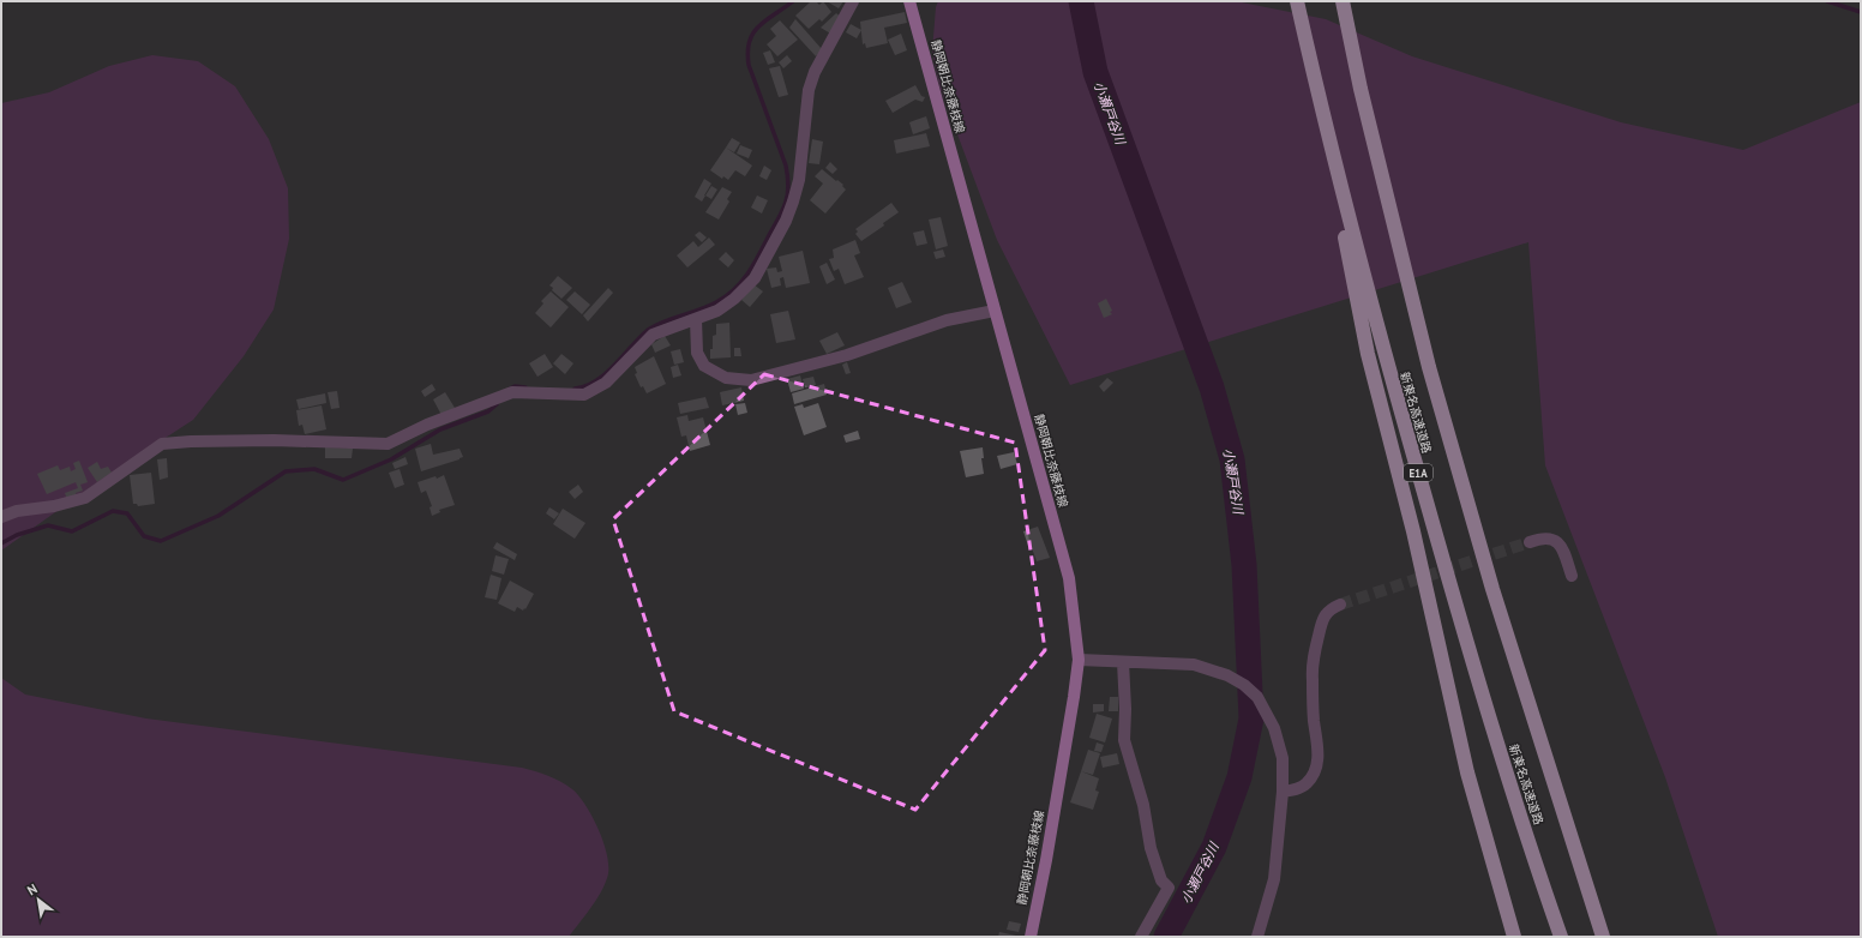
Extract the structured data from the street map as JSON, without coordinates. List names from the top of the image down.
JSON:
{
  "streets": {
    "highway": ["新東名高速道路", "E1A"],
    "main road": ["静岡朝比奈藤枝線"]
  },
  "water": ["小瀬戸谷川"],
  "north": "top left"
}
